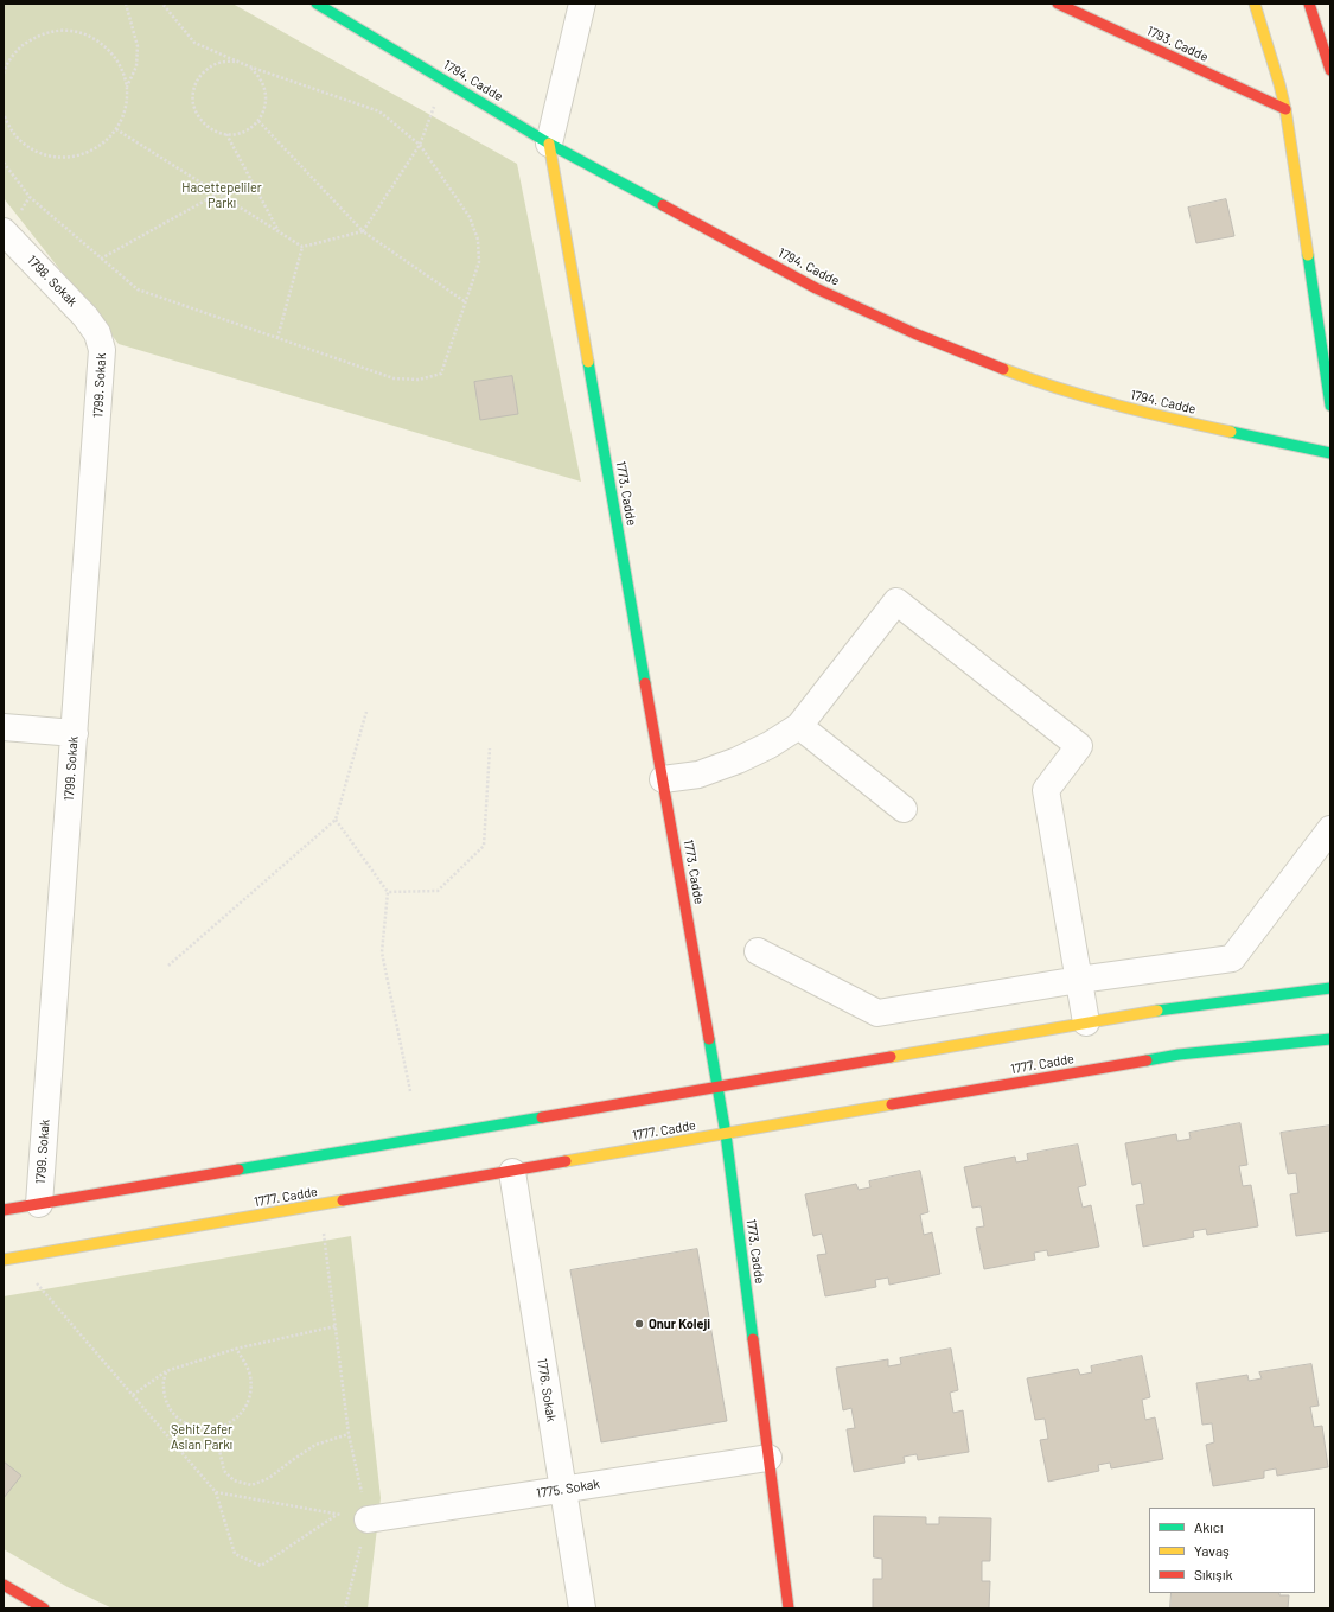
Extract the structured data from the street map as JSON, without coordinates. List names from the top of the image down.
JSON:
{
  "streets": {
    "main road": [
      "1793. Cadde",
      "1794. Cadde",
      "1773. Cadde",
      "1777. Cadde"
    ],
    "street": [
      "1798. Sokak",
      "1799. Sokak",
      "1776. Sokak",
      "1775. Sokak"
    ]
  },
  "crossings": [
    ["1794. Cadde", "1773. Cadde"],
    ["1798. Sokak", "1799. Sokak"],
    ["1773. Cadde", "1777. Cadde"],
    ["1773. Cadde", "1775. Sokak"],
    ["1777. Cadde", "1776. Sokak"],
    ["1776. Sokak", "1775. Sokak"]
  ],
  "parks": ["Hacettepeliler Parkı", "Şehit Zafer Aslan Parkı"],
  "places": ["Onur Koleji"],
  "legend": ["Akıcı", "Yavaş", "Sıkışık"]
}
